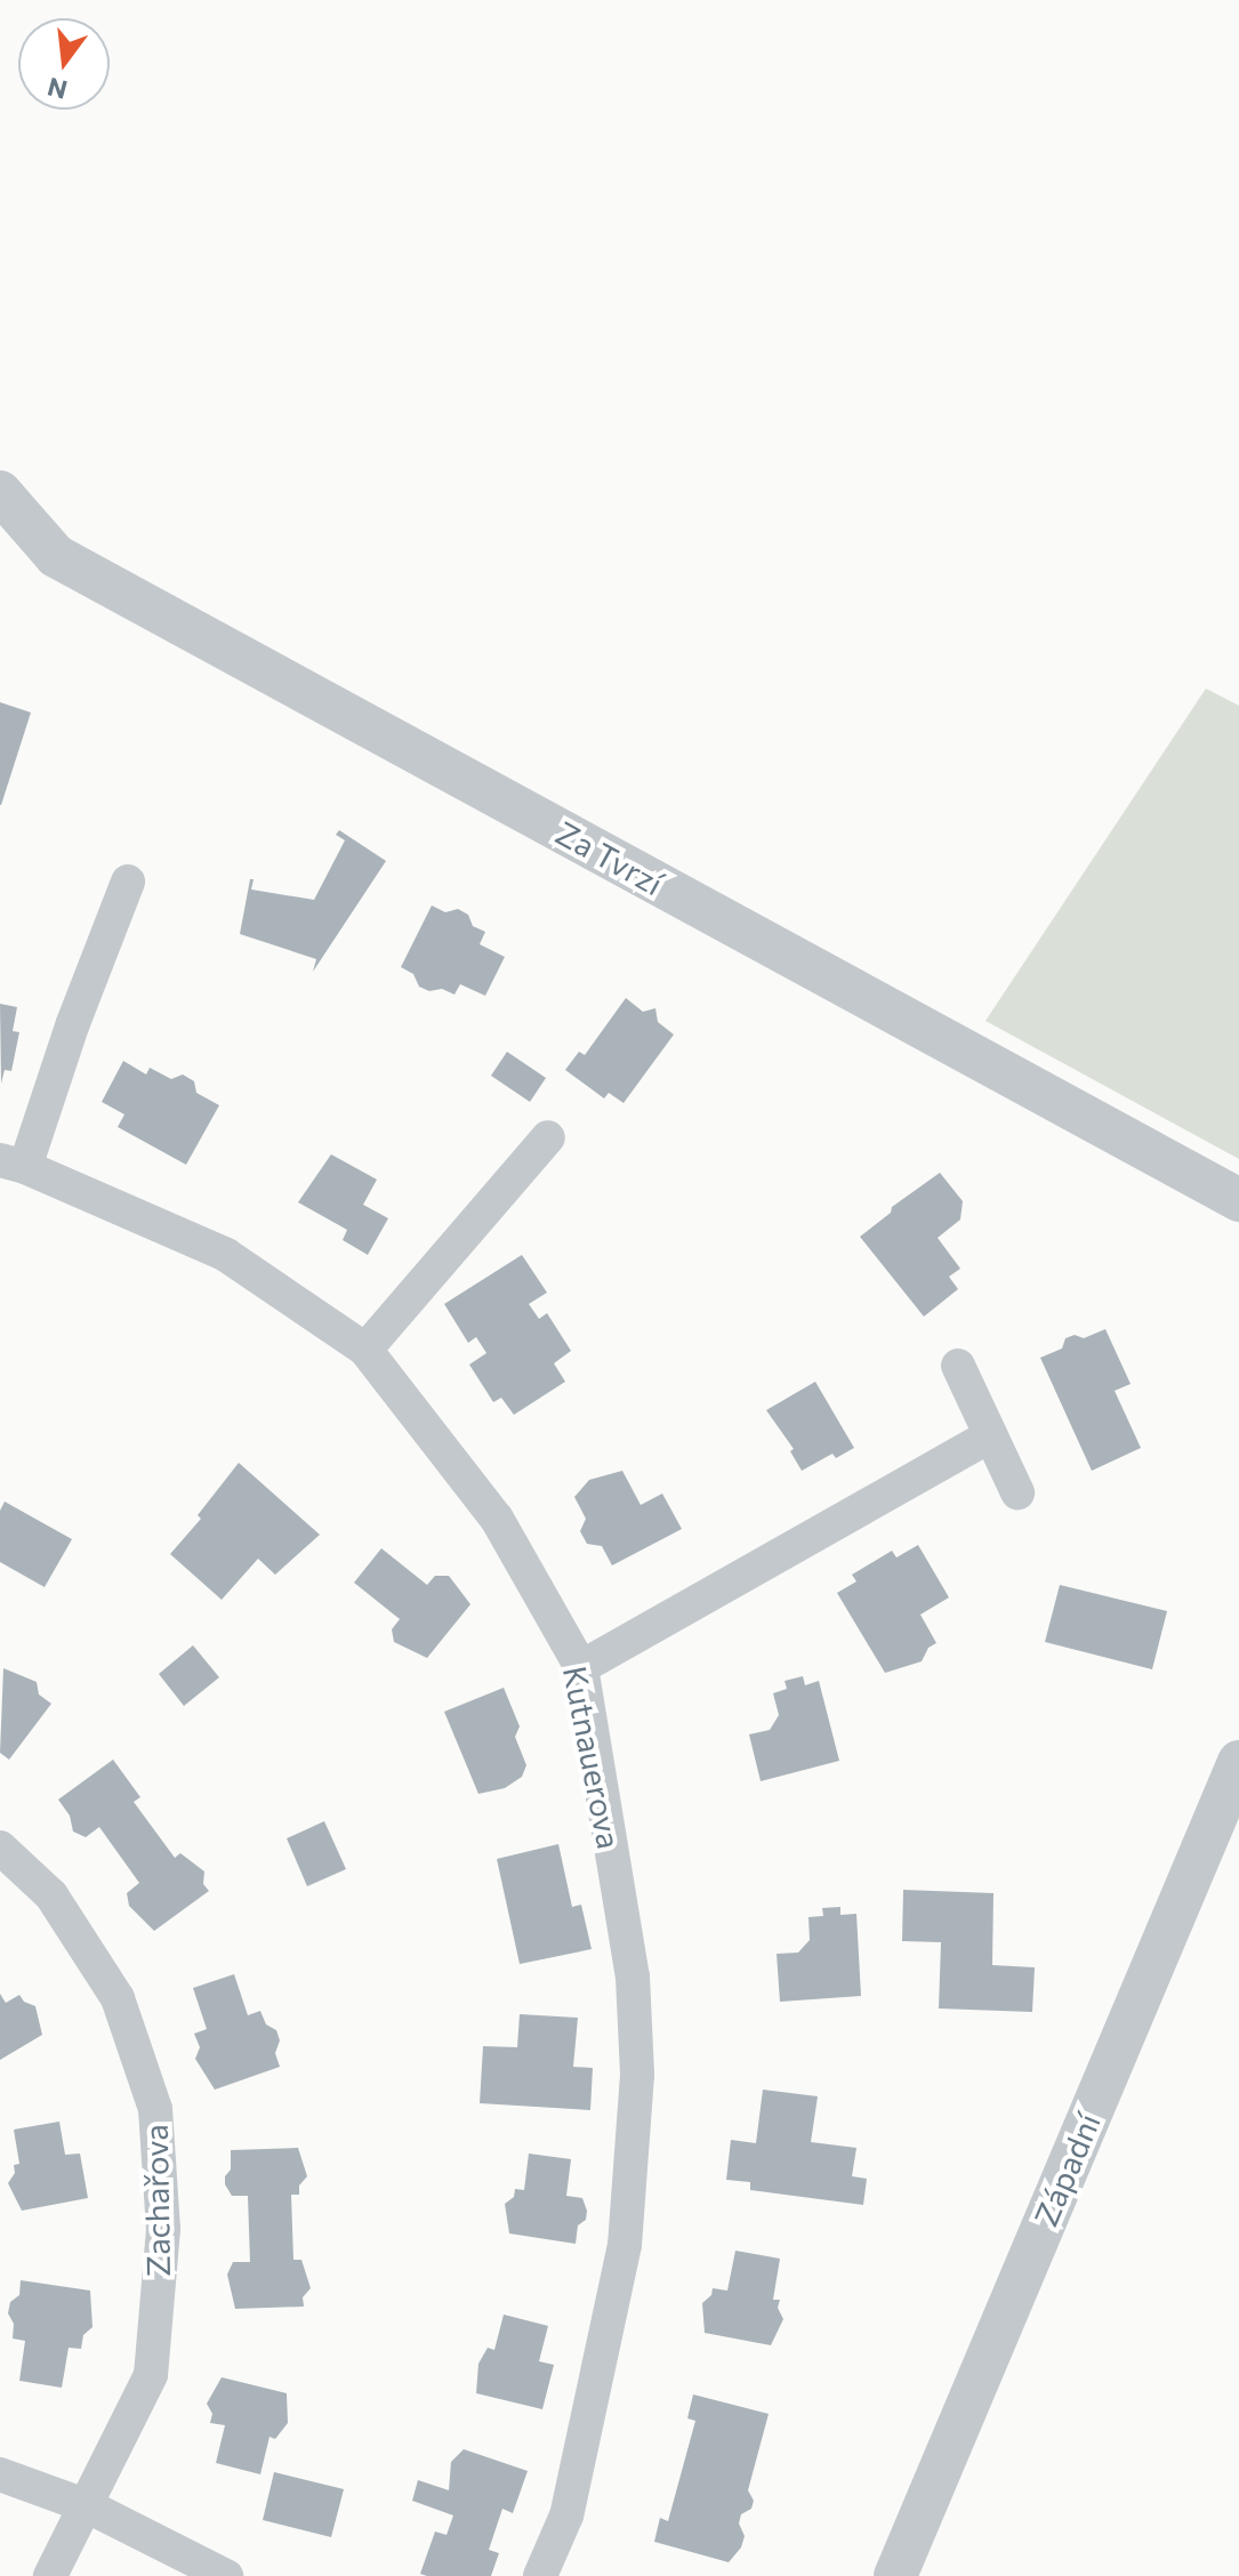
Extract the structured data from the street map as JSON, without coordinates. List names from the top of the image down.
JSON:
{
  "streets": {
    "street": [
      "Za Tvrzí",
      "Kutnauerova",
      "Západní",
      "Zachařova"
    ]
  },
  "north": "bottom"
}
